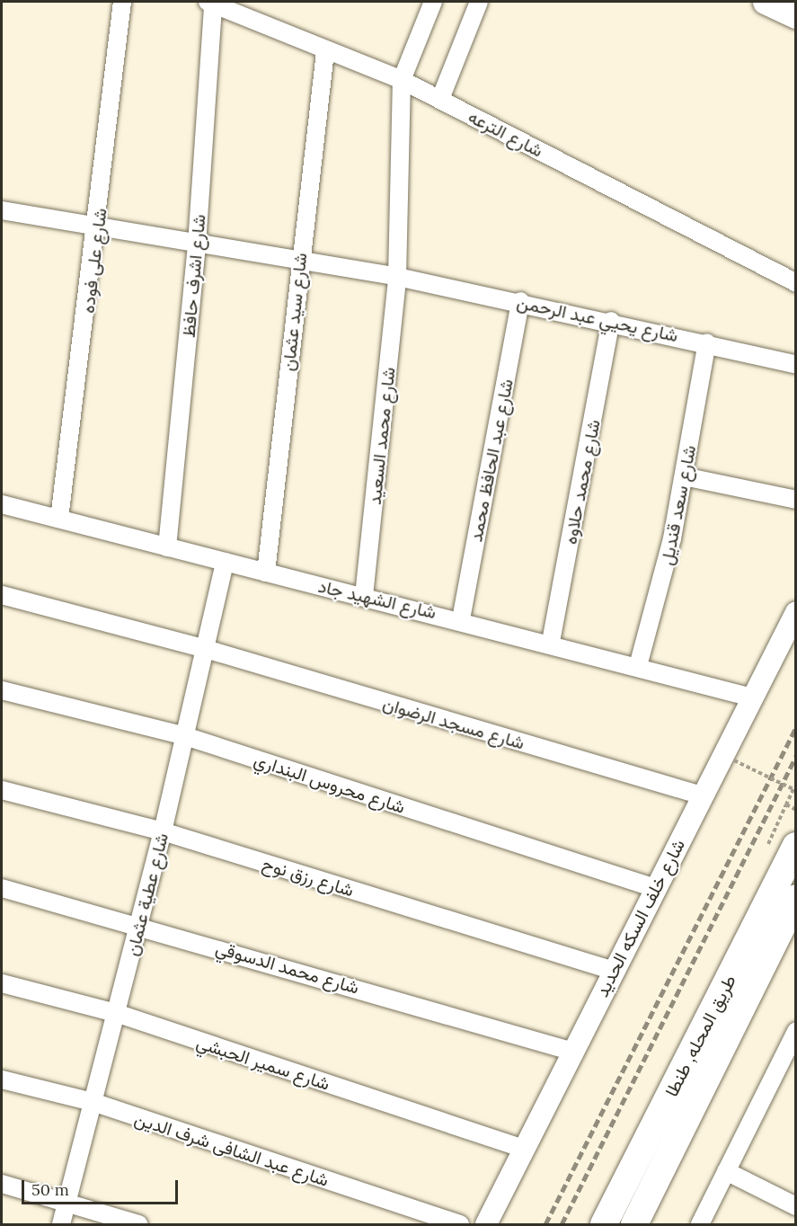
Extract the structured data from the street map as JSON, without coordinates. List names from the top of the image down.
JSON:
{
  "streets": {
    "main road": ["طريق المحله, طنطا"],
    "street": [
      "شارع الترعه",
      "شارع على فوده",
      "شارع اشرف حافظ",
      "شارع سيد عثمان",
      "شارع يحيي عبد الرحمن",
      "شارع محمد السعيد",
      "شارع عبد الحافظ محمد",
      "شارع محمد حلاوه",
      "شارع سعد قنديل",
      "شارع الشهيد جاد",
      "شارع مسجد الرضوان",
      "شارع محروس البنداري",
      "شارع رزق نوح",
      "شارع عطية عثمان",
      "شارع خلف السكه الحديد",
      "شارع محمد الدسوقي",
      "شارع سمير الحبشي",
      "شارع عبد الشافى شرف الدين"
    ]
  },
  "crossings": [
    ["شارع الترعه", "شارع اشرف حافظ"],
    ["شارع الترعه", "شارع سيد عثمان"],
    ["شارع الترعه", "شارع محمد السعيد"],
    ["شارع على فوده", "شارع يحيي عبد الرحمن"],
    ["شارع على فوده", "شارع الشهيد جاد"],
    ["شارع اشرف حافظ", "شارع يحيي عبد الرحمن"],
    ["شارع اشرف حافظ", "شارع الشهيد جاد"],
    ["شارع سيد عثمان", "شارع يحيي عبد الرحمن"],
    ["شارع سيد عثمان", "شارع الشهيد جاد"],
    ["شارع يحيي عبد الرحمن", "شارع محمد السعيد"],
    ["شارع يحيي عبد الرحمن", "شارع عبد الحافظ محمد"],
    ["شارع يحيي عبد الرحمن", "شارع محمد حلاوه"],
    ["شارع يحيي عبد الرحمن", "شارع سعد قنديل"],
    ["شارع محمد السعيد", "شارع الشهيد جاد"],
    ["شارع عبد الحافظ محمد", "شارع الشهيد جاد"],
    ["شارع محمد حلاوه", "شارع الشهيد جاد"],
    ["شارع سعد قنديل", "شارع الشهيد جاد"],
    ["شارع الشهيد جاد", "شارع عطية عثمان"],
    ["شارع الشهيد جاد", "شارع خلف السكه الحديد"],
    ["شارع مسجد الرضوان", "شارع عطية عثمان"],
    ["شارع مسجد الرضوان", "شارع خلف السكه الحديد"],
    ["شارع محروس البنداري", "شارع عطية عثمان"],
    ["شارع محروس البنداري", "شارع خلف السكه الحديد"],
    ["شارع رزق نوح", "شارع عطية عثمان"],
    ["شارع رزق نوح", "شارع خلف السكه الحديد"],
    ["شارع عطية عثمان", "شارع محمد الدسوقي"],
    ["شارع عطية عثمان", "شارع سمير الحبشي"],
    ["شارع عطية عثمان", "شارع عبد الشافى شرف الدين"],
    ["شارع خلف السكه الحديد", "شارع محمد الدسوقي"],
    ["شارع خلف السكه الحديد", "شارع سمير الحبشي"]
  ],
  "scale_bar": "50 m"
}
